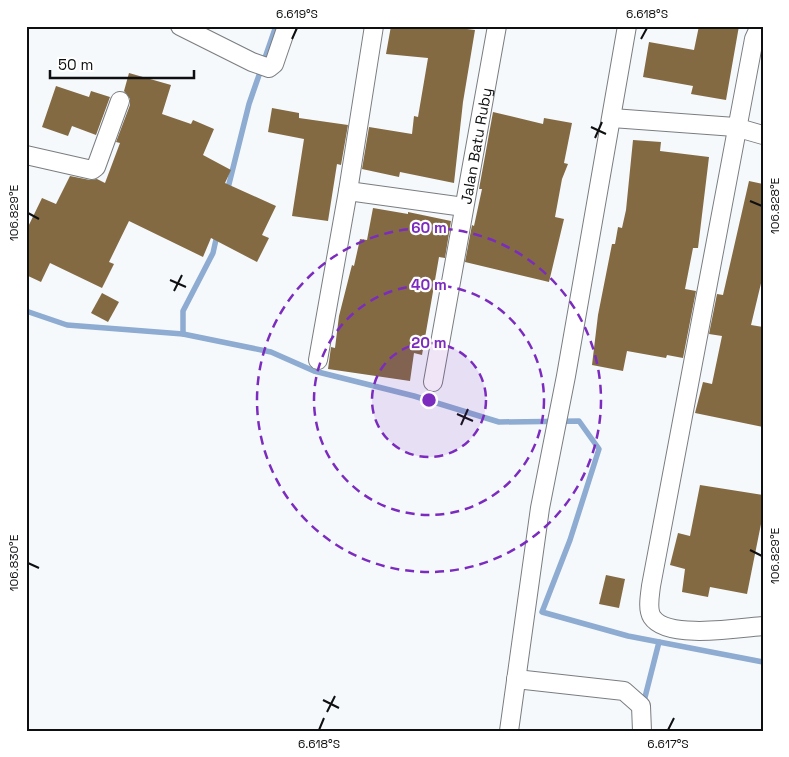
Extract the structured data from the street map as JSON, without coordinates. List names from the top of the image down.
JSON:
{
  "streets": {
    "street": ["Jalan Batu Ruby"]
  },
  "scale_bar": "50 m",
  "coordinates": [
    "6.619°S",
    "6.618°S",
    "106.828°E",
    "106.829°E",
    "106.830°E",
    "6.617°S"
  ],
  "rings": ["60 m", "40 m", "20 m"]
}
